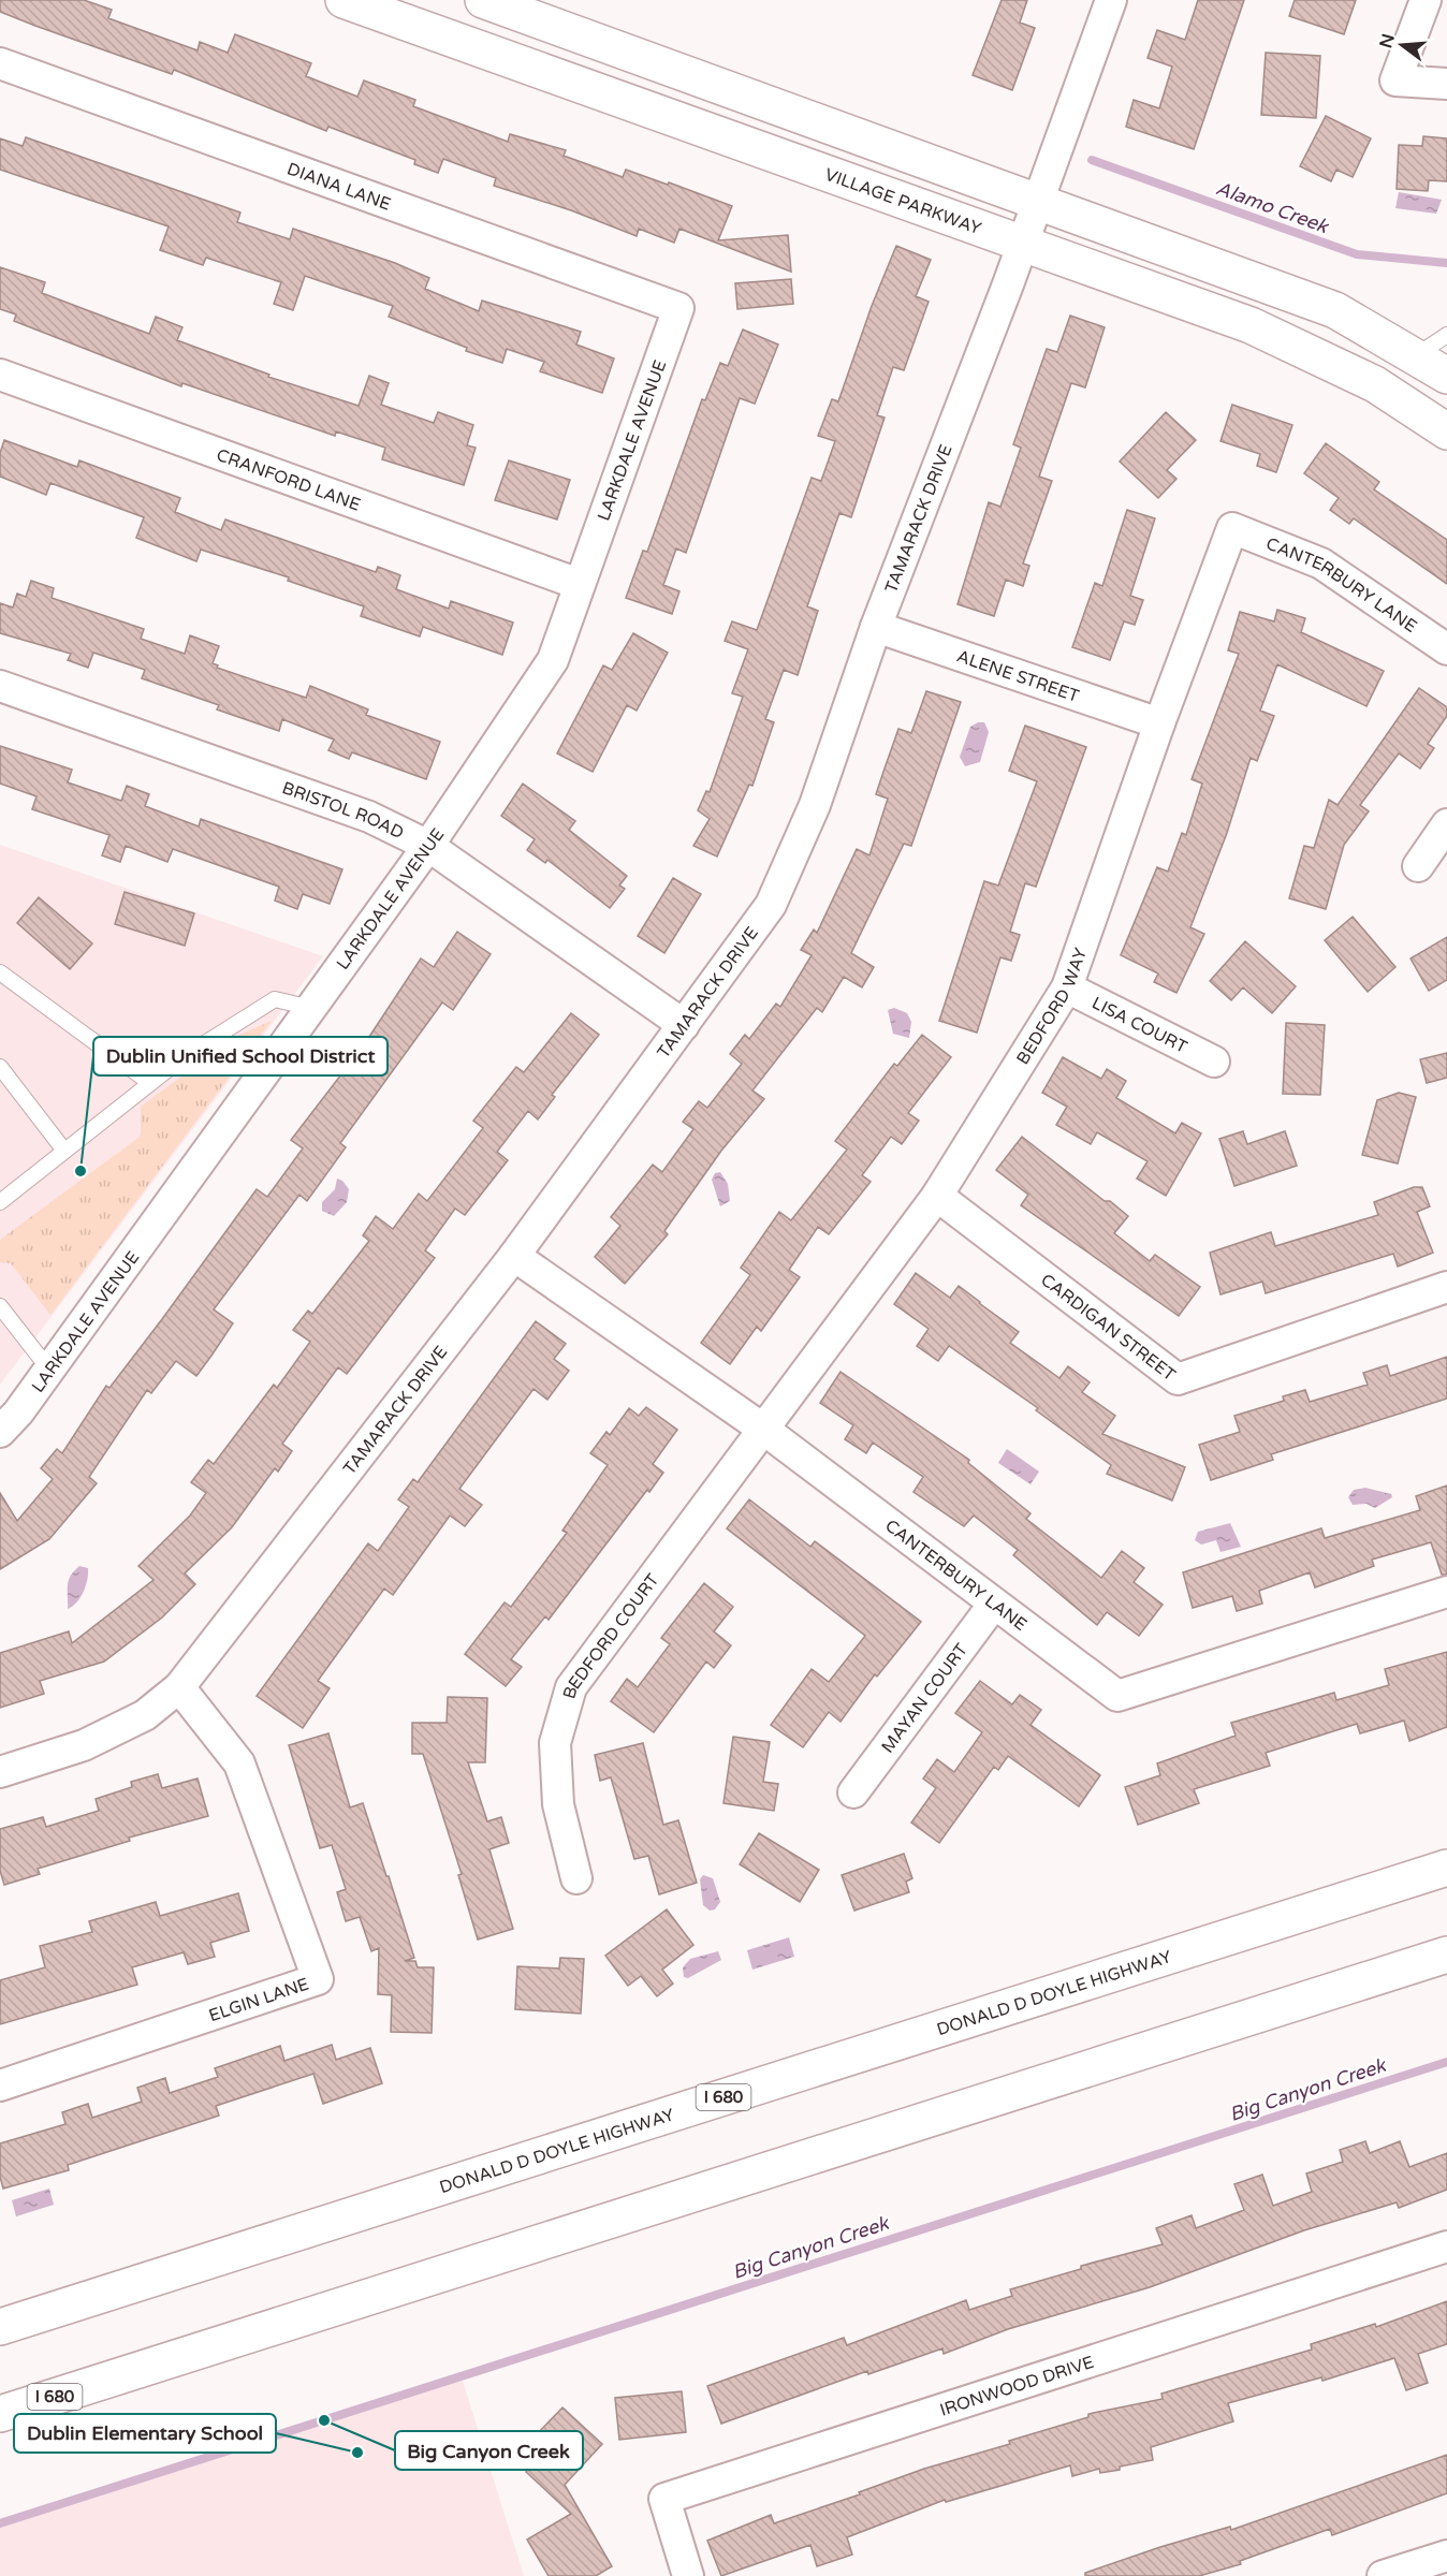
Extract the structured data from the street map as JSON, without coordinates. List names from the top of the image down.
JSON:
{
  "streets": {
    "main road": ["VILLAGE PARKWAY", "DONALD D DOYLE HIGHWAY", "I 680"],
    "street": [
      "DIANA LANE",
      "LARKDALE AVENUE",
      "CRANFORD LANE",
      "TAMARACK DRIVE",
      "CANTERBURY LANE",
      "ALENE STREET",
      "BRISTOL ROAD",
      "BEDFORD WAY",
      "LISA COURT",
      "CARDIGAN STREET",
      "BEDFORD COURT",
      "MAYAN COURT",
      "ELGIN LANE",
      "IRONWOOD DRIVE"
    ]
  },
  "crossings": [
    ["DIANA LANE", "LARKDALE AVENUE"],
    ["VILLAGE PARKWAY", "TAMARACK DRIVE"],
    ["LARKDALE AVENUE", "CRANFORD LANE"],
    ["LARKDALE AVENUE", "BRISTOL ROAD"],
    ["TAMARACK DRIVE", "CANTERBURY LANE"],
    ["TAMARACK DRIVE", "ALENE STREET"],
    ["TAMARACK DRIVE", "BRISTOL ROAD"],
    ["TAMARACK DRIVE", "ELGIN LANE"],
    ["CANTERBURY LANE", "BEDFORD WAY"],
    ["CANTERBURY LANE", "BEDFORD COURT"],
    ["CANTERBURY LANE", "MAYAN COURT"],
    ["ALENE STREET", "BEDFORD WAY"],
    ["BEDFORD WAY", "LISA COURT"],
    ["BEDFORD WAY", "CARDIGAN STREET"],
    ["BEDFORD WAY", "BEDFORD COURT"]
  ],
  "water": ["Alamo Creek", "Big Canyon Creek"],
  "places": ["Dublin Unified School District", "Big Canyon Creek", "Dublin Elementary School"],
  "north": "left"
}
